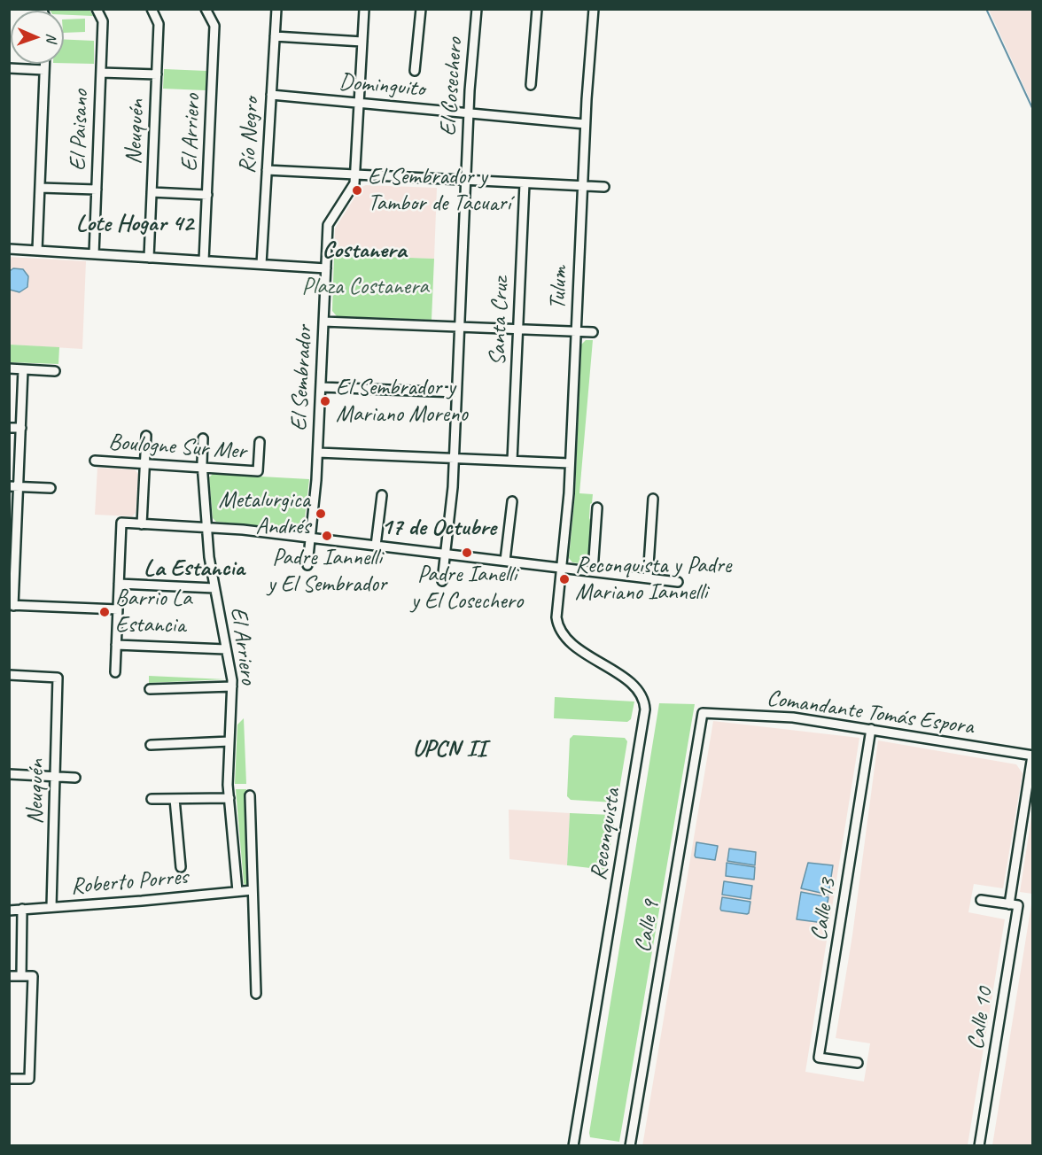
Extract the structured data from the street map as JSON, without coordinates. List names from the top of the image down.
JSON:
{
  "streets": {
    "street": [
      "Dominguito",
      "El Cosechero",
      "El Paisano",
      "Neuquén",
      "El Arriero",
      "Río Negro",
      "Tulum",
      "Santa Cruz",
      "El Sembrador",
      "Boulogne Sur Mer",
      "Comandante Tomás Espora",
      "Reconquista",
      "Roberto Porres",
      "Calle 13",
      "Calle 9",
      "Calle 10"
    ]
  },
  "crossings": [
    ["Dominguito", "El Cosechero"],
    ["Dominguito", "Río Negro"],
    ["Dominguito", "Tulum"],
    ["Dominguito", "El Sembrador"],
    ["Neuquén", "Roberto Porres"],
    ["El Arriero", "Boulogne Sur Mer"],
    ["El Arriero", "Roberto Porres"],
    ["Tulum", "Reconquista"],
    ["Comandante Tomás Espora", "Calle 13"],
    ["Comandante Tomás Espora", "Calle 9"],
    ["Comandante Tomás Espora", "Calle 10"]
  ],
  "districts": [
    "Lote Hogar 42",
    "Costanera",
    "17 de Octubre",
    "La Estancia",
    "UPCN II"
  ],
  "parks": ["Plaza Costanera"],
  "places": [
    "El Sembrador y Tambor de Tacuarí",
    "El Sembrador y Mariano Moreno",
    "Metalurgica Andrés",
    "Padre Iannelli y El Sembrador",
    "Padre Ianelli y El Cosechero",
    "Reconquista y Padre Mariano Iannelli",
    "Barrio La Estancia"
  ],
  "north": "right"
}
